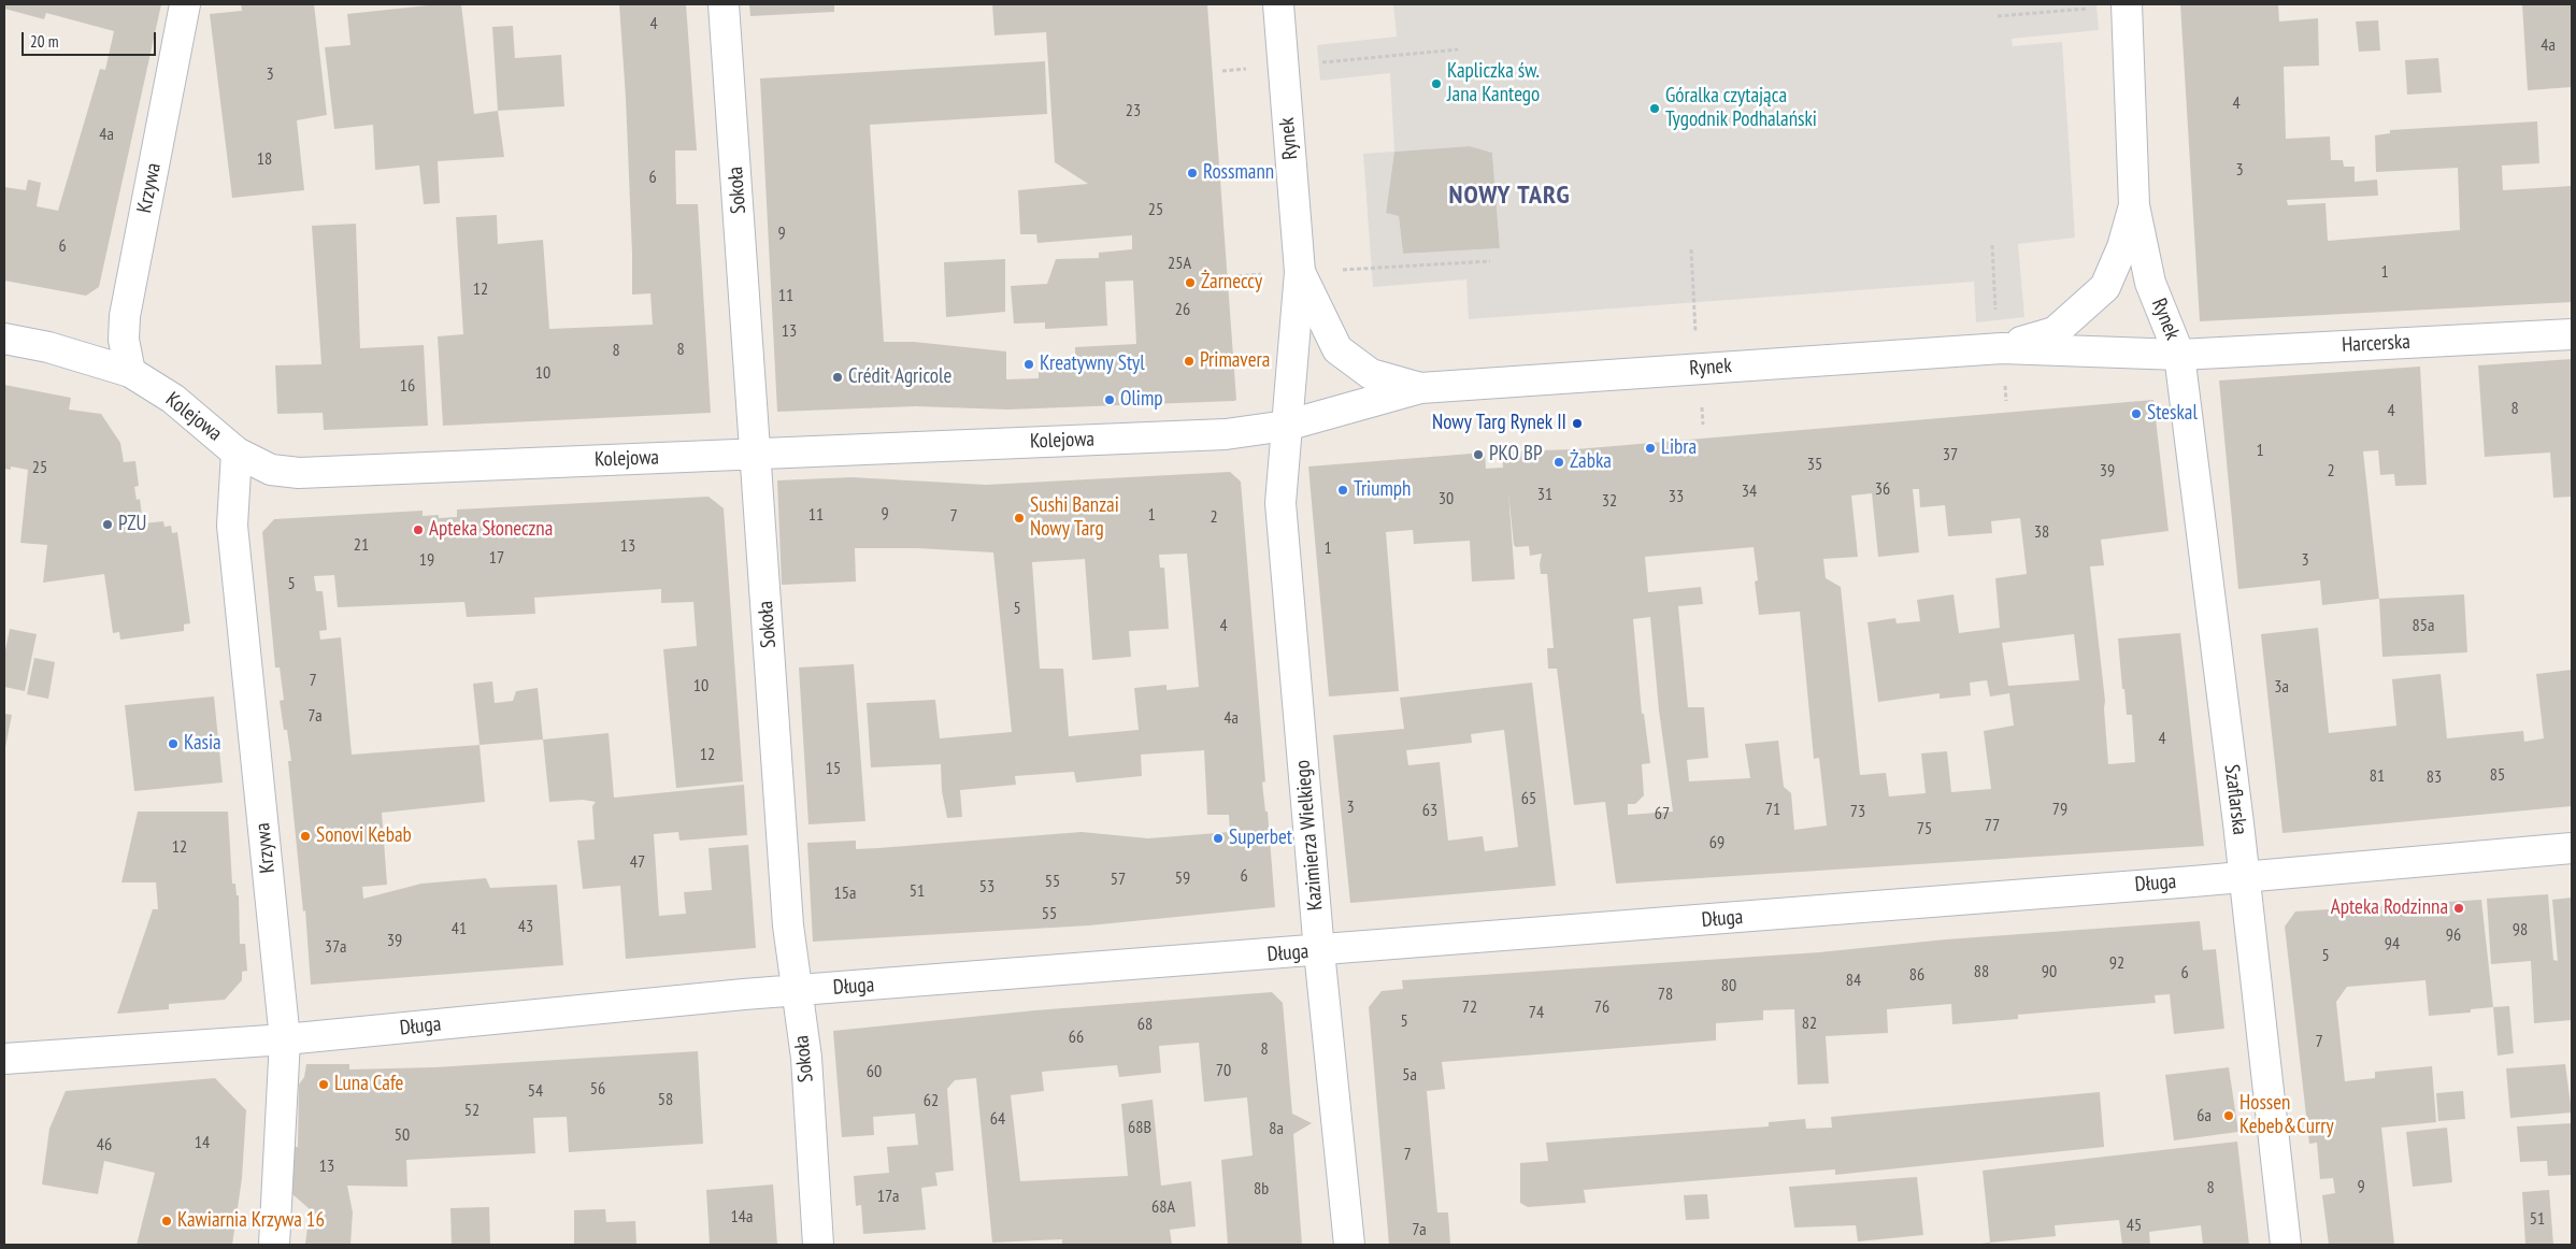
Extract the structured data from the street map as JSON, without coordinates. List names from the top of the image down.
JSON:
{
  "streets": {
    "street": [
      "Rynek",
      "Krzywa",
      "Sokoła",
      "Harcerska",
      "Kolejowa",
      "Szaflarska",
      "Kazimierza Wielkiego",
      "Długa"
    ]
  },
  "crossings": [
    ["Rynek", "Harcerska"],
    ["Rynek", "Kolejowa"],
    ["Rynek", "Szaflarska"],
    ["Rynek", "Kazimierza Wielkiego"],
    ["Krzywa", "Kolejowa"],
    ["Krzywa", "Długa"],
    ["Sokoła", "Kolejowa"],
    ["Sokoła", "Długa"],
    ["Harcerska", "Szaflarska"],
    ["Kolejowa", "Kazimierza Wielkiego"],
    ["Szaflarska", "Długa"],
    ["Kazimierza Wielkiego", "Długa"]
  ],
  "districts": ["NOWY TARG"],
  "places": [
    "Kapliczka św. Jana Kantego",
    "Góralka czytająca Tygodnik Podhalański",
    "Rossmann",
    "Żarneccy",
    "Primavera",
    "Kreatywny Styl",
    "Crédit Agricole",
    "Olimp",
    "Steskal",
    "Nowy Targ Rynek II",
    "Libra",
    "PKO BP",
    "Żabka",
    "Triumph",
    "Sushi Banzai Nowy Targ",
    "PZU",
    "Apteka Słoneczna",
    "Kasia",
    "Sonovi Kebab",
    "Superbet",
    "Apteka Rodzinna",
    "Luna Cafe",
    "Hossen Kebeb&Curry",
    "Kawiarnia Krzywa 16"
  ],
  "house_numbers": [
    "4",
    "4a",
    "3",
    "4",
    "23",
    "4a",
    "18",
    "3",
    "6",
    "25",
    "9",
    "6",
    "25A",
    "1",
    "12",
    "11",
    "26",
    "13",
    "8",
    "8",
    "10",
    "16",
    "8",
    "4",
    "1",
    "37",
    "35",
    "25",
    "39",
    "2",
    "36",
    "34",
    "31",
    "33",
    "30",
    "32",
    "9",
    "11",
    "1",
    "7",
    "2",
    "38",
    "21",
    "13",
    "1",
    "17",
    "19",
    "3",
    "5",
    "5",
    "4",
    "85a",
    "7",
    "10",
    "3a",
    "7a",
    "4a",
    "4",
    "12",
    "15",
    "85",
    "81",
    "83",
    "65",
    "3",
    "71",
    "79",
    "63",
    "73",
    "67",
    "77",
    "75",
    "69",
    "12",
    "47",
    "6",
    "59",
    "57",
    "55",
    "53",
    "51",
    "15a",
    "55",
    "43",
    "41",
    "98",
    "96",
    "39",
    "94",
    "37a",
    "5",
    "92",
    "88",
    "90",
    "6",
    "86",
    "84",
    "80",
    "78",
    "72",
    "76",
    "74",
    "5",
    "82",
    "68",
    "66",
    "7",
    "8",
    "70",
    "60",
    "5a",
    "56",
    "54",
    "58",
    "62",
    "52",
    "6a",
    "64",
    "68B",
    "8a",
    "50",
    "14",
    "46",
    "7",
    "13",
    "9",
    "8",
    "8b",
    "17a",
    "68A",
    "14a",
    "51",
    "45",
    "7a"
  ],
  "scale_bar": "20 m"
}
